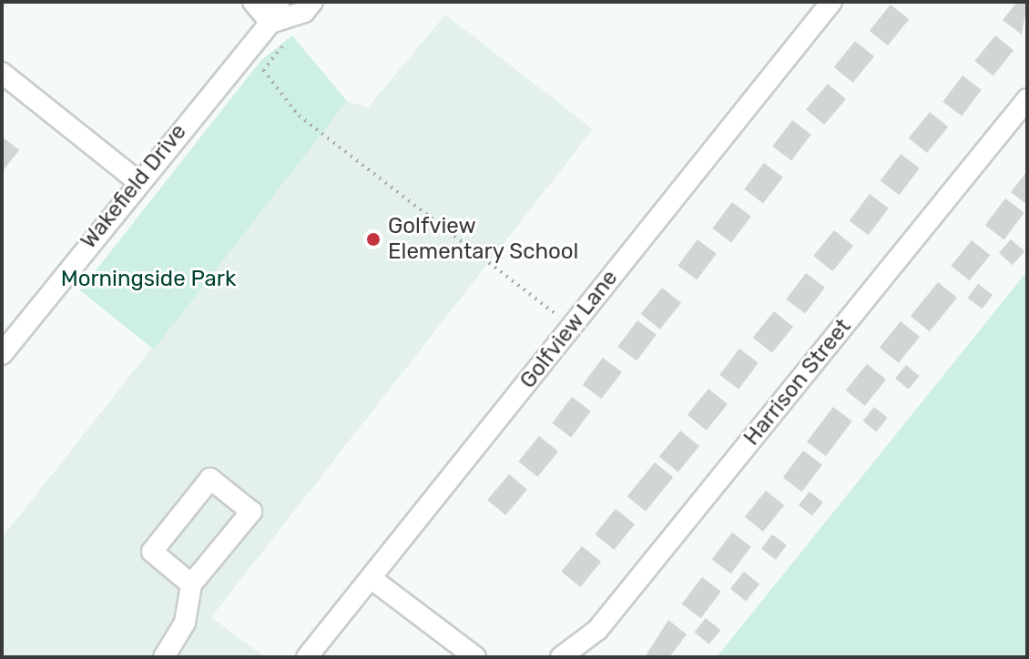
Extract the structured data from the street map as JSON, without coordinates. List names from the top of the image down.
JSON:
{
  "streets": {
    "street": ["Wakefield Drive", "Golfview Lane", "Harrison Street"]
  },
  "parks": ["Morningside Park"],
  "places": ["Golfview Elementary School"]
}
